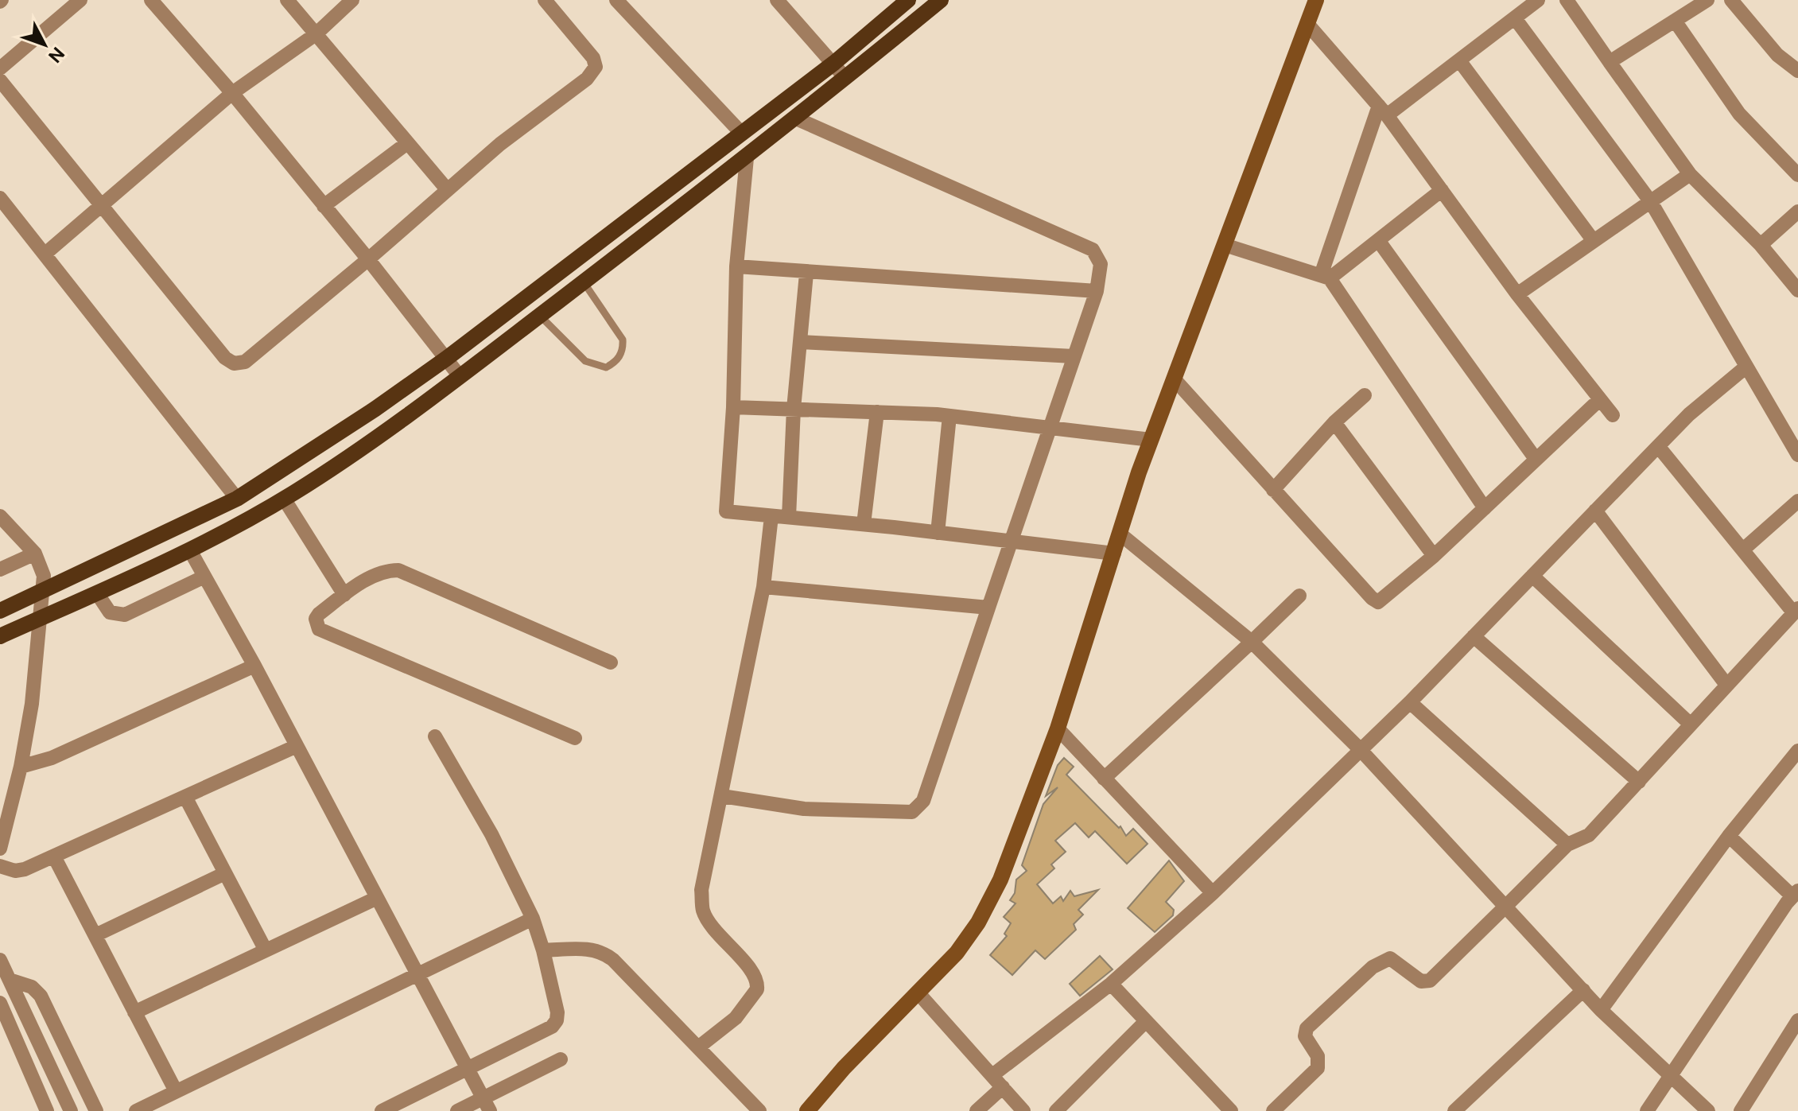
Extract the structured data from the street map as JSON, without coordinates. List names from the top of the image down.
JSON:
{
  "north": "bottom right"
}
